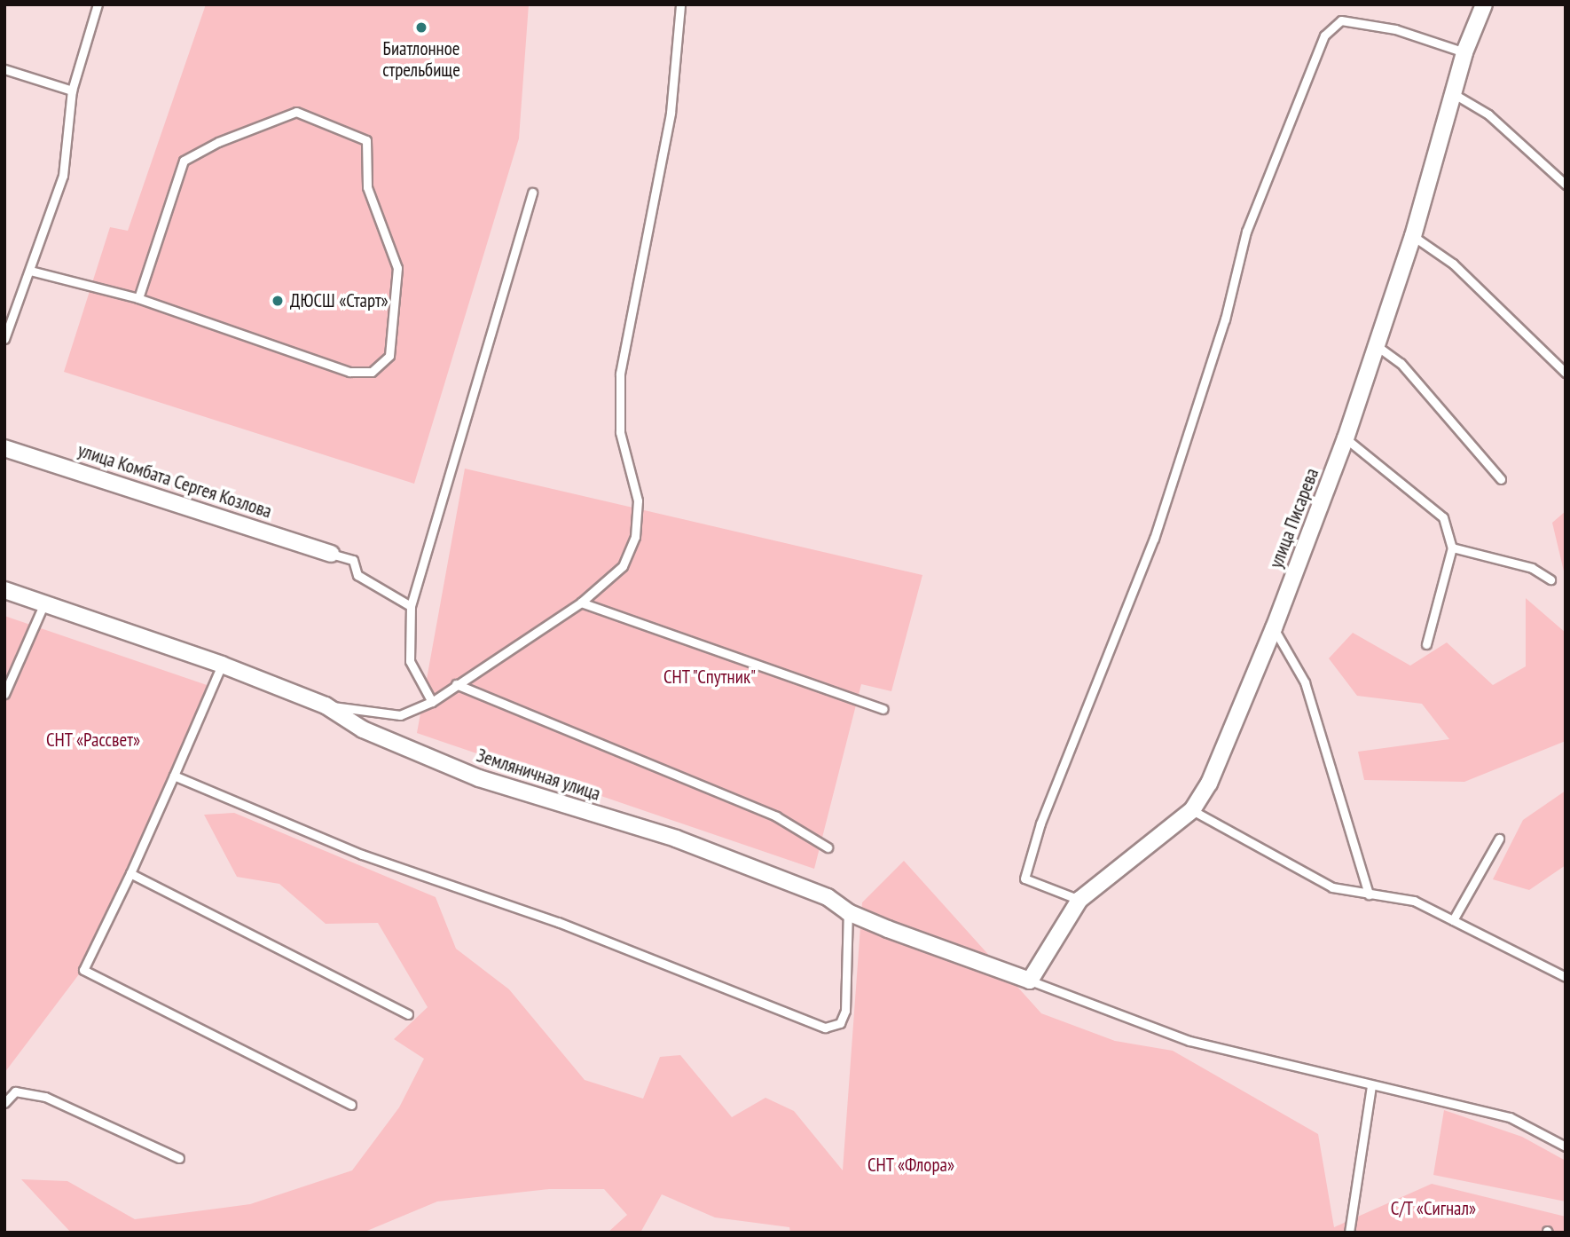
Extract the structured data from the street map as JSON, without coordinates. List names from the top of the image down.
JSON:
{
  "streets": {
    "street": ["улица Комбата Сергея Козлова", "улица Писарева", "Земляничная улица"]
  },
  "crossings": [
    ["улица Писарева", "Земляничная улица"]
  ],
  "parks": [
    "СНТ \"Спутник\"",
    "СНТ «Рассвет»",
    "СНТ «Флора»",
    "С/Т «Сигнал»"
  ],
  "places": ["Биатлонное стрельбище", "ДЮСШ «Старт»"]
}
